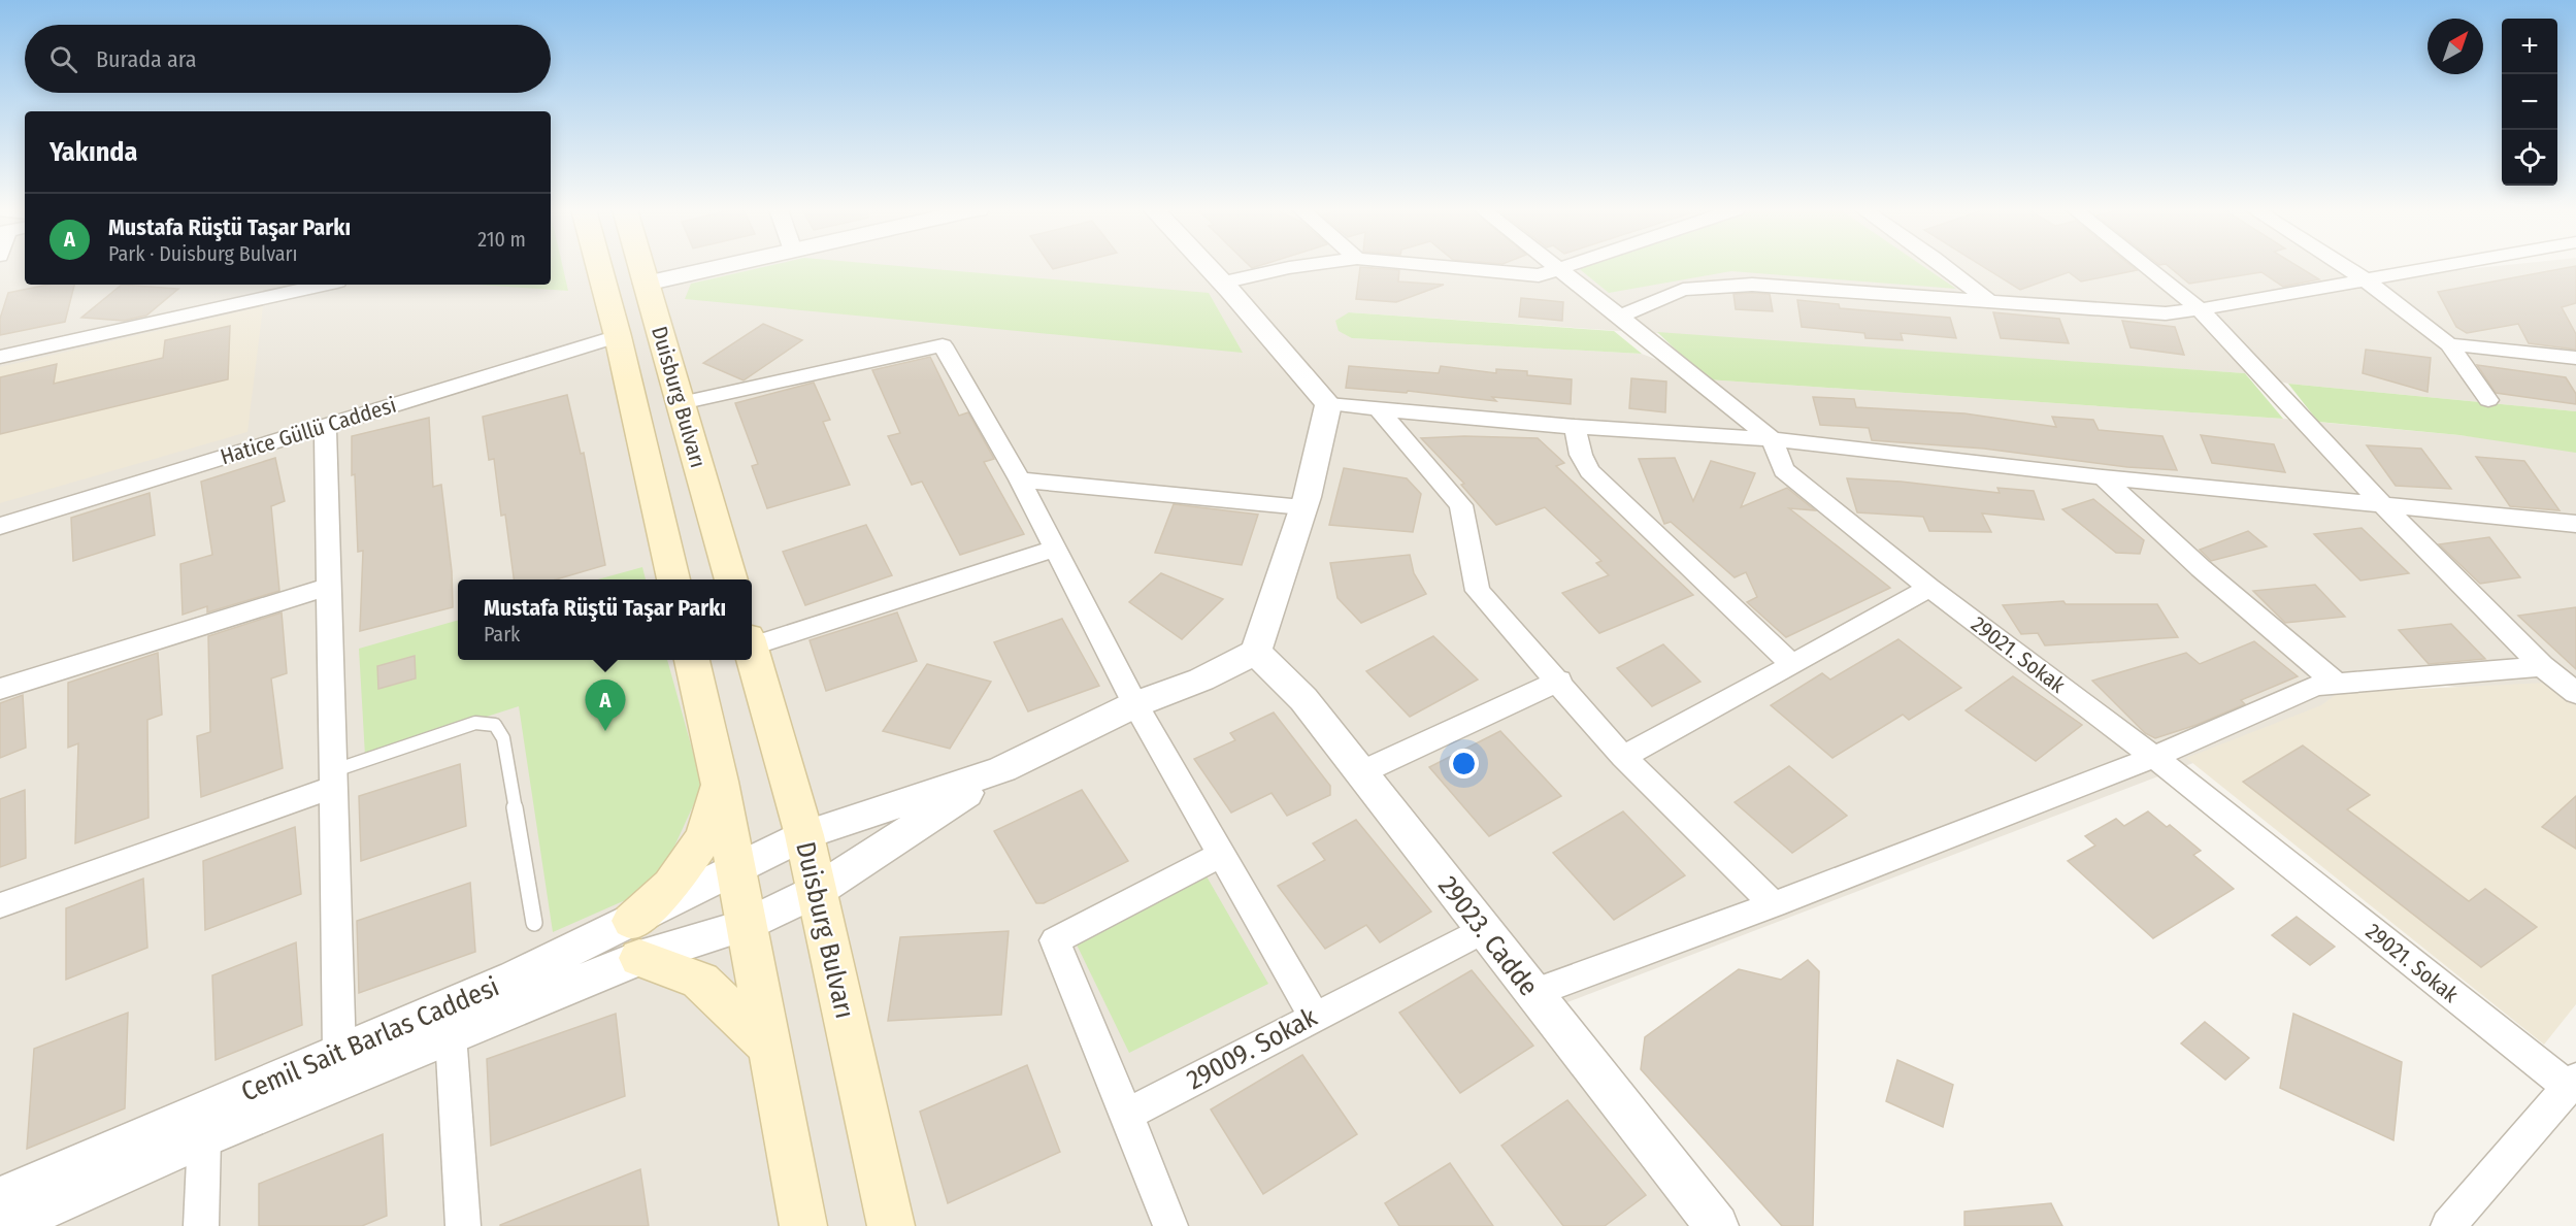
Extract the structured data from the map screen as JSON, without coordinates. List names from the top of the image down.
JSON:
{
  "streets": {
    "main road": ["Duisburg Bulvarı"],
    "street": [
      "Hatice Güllü Caddesi",
      "29021. Sokak",
      "29023. Cadde",
      "Cemil Sait Barlas Caddesi",
      "29009. Sokak"
    ]
  },
  "crossings": [
    ["Duisburg Bulvarı", "Hatice Güllü Caddesi"],
    ["Duisburg Bulvarı", "Cemil Sait Barlas Caddesi"],
    ["29023. Cadde", "29009. Sokak"]
  ],
  "north": "top right",
  "page": {
    "map_buttons": ["+", "−"],
    "search": "Burada ara",
    "heading": "Yakında",
    "list": [
      {
        "mark": "A",
        "name": "Mustafa Rüştü Taşar Parkı",
        "note": "Park · Duisburg Bulvarı",
        "value": "210 m"
      }
    ],
    "popup": ["Mustafa Rüştü Taşar Parkı", "Park"],
    "pins": "A"
  }
}
